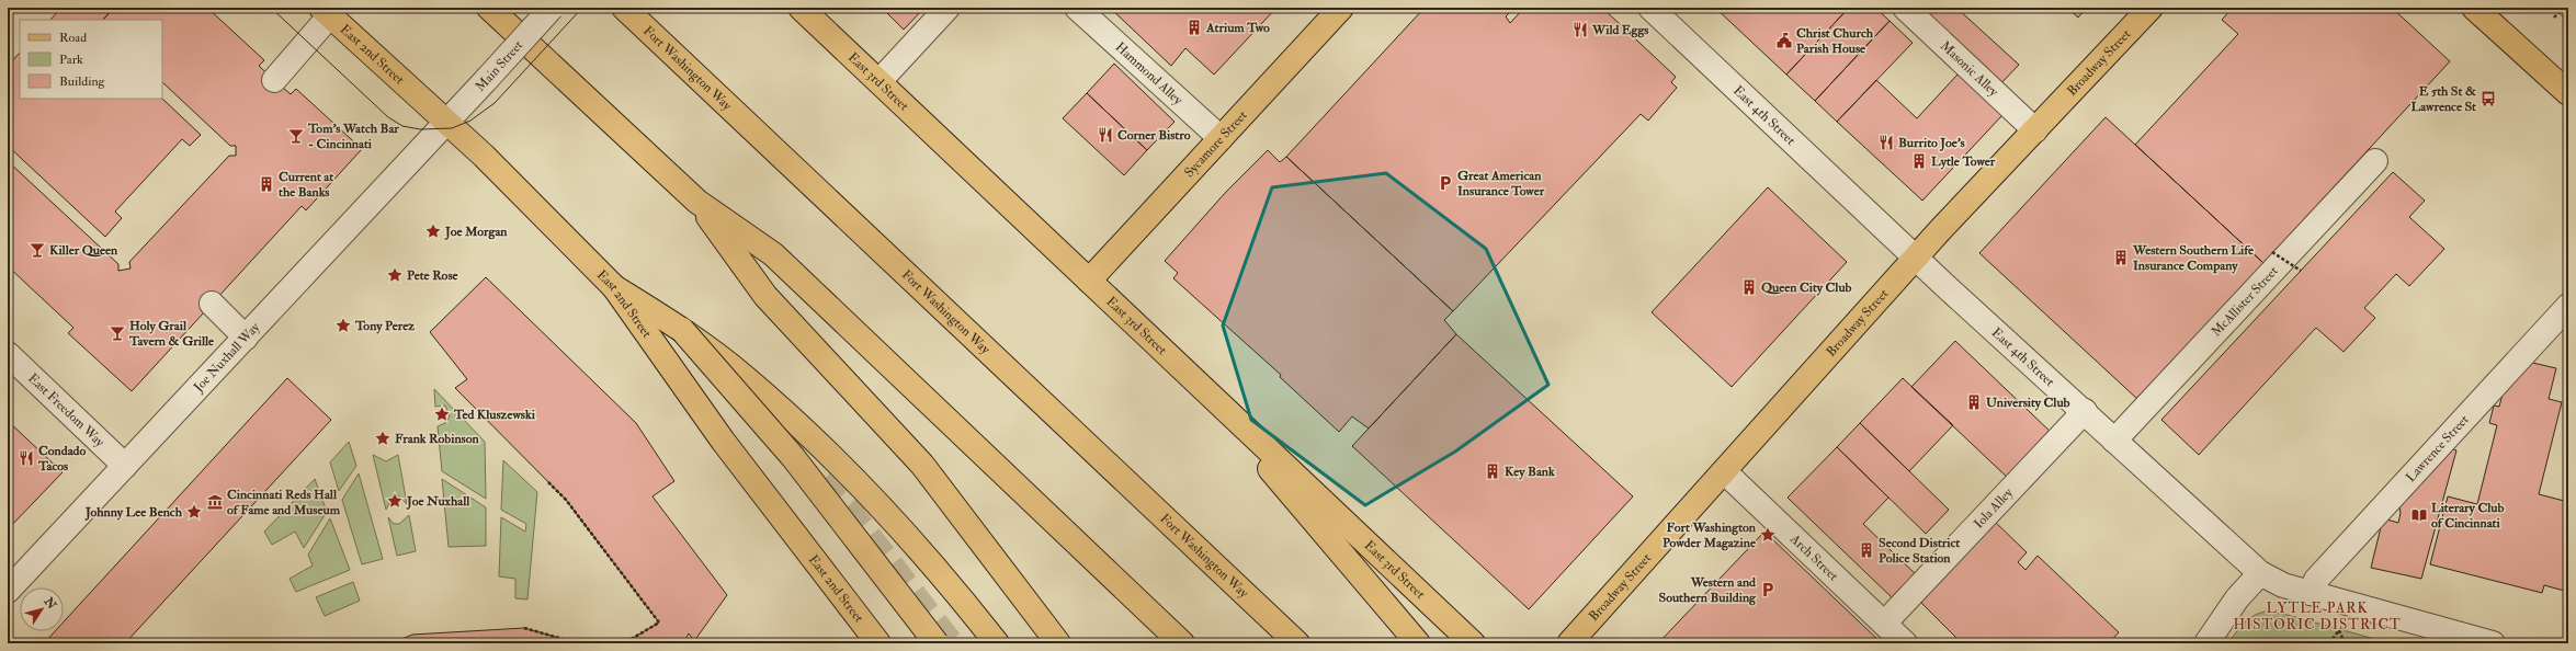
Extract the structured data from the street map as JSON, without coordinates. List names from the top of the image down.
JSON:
{
  "streets": {
    "main road": [
      "East 2nd Street",
      "Broadway Street",
      "Fort Washington Way",
      "East 3rd Street",
      "Sycamore Street"
    ],
    "street": [
      "Main Street",
      "Masonic Alley",
      "Hammond Alley",
      "East 4th Street",
      "McAllister Street",
      "Joe Nuxhall Way",
      "East Freedom Way",
      "Lawrence Street",
      "Iola Alley",
      "Arch Street"
    ]
  },
  "crossings": [
    ["East 2nd Street", "Main Street"],
    ["East 2nd Street", "Joe Nuxhall Way"],
    ["Broadway Street", "Masonic Alley"],
    ["Broadway Street", "East 4th Street"],
    ["Broadway Street", "Arch Street"],
    ["Main Street", "Joe Nuxhall Way"],
    ["Hammond Alley", "Sycamore Street"],
    ["East 3rd Street", "Sycamore Street"],
    ["East 4th Street", "McAllister Street"],
    ["East 4th Street", "Lawrence Street"],
    ["East 4th Street", "Iola Alley"],
    ["Joe Nuxhall Way", "East Freedom Way"],
    ["Iola Alley", "Arch Street"]
  ],
  "districts": ["LYTLE PARK HISTORIC DISTRICT"],
  "places": {
    "building": [
      "Atrium Two",
      "Lytle Tower",
      "Current at the Banks",
      "Western Southern Life Insurance Company",
      "Queen City Club",
      "University Club",
      "Key Bank",
      "Second District Police Station"
    ],
    "restaurant": [
      "Wild Eggs",
      "Corner Bistro",
      "Burrito Joe’s",
      "Condado Tacos"
    ],
    "public building": ["Christ Church Parish House"],
    "bus stop": ["E 5th St & Lawrence St"],
    "bar": ["Tom's Watch Bar - Cincinnati", "Killer Queen", "Holy Grail Tavern & Grille"],
    "parking": ["Great American Insurance Tower", "Western and Southern Building"],
    "place": [
      "Joe Morgan",
      "Pete Rose",
      "Tony Perez",
      "Ted Kluszewski",
      "Frank Robinson",
      "Joe Nuxhall",
      "Johnny Lee Bench",
      "Fort Washington Powder Magazine"
    ],
    "museum": ["Cincinnati Reds Hall of Fame and Museum"],
    "library": ["Literary Club of Cincinnati"]
  },
  "legend": ["Road", "Park", "Building"],
  "north": "top right"
}
